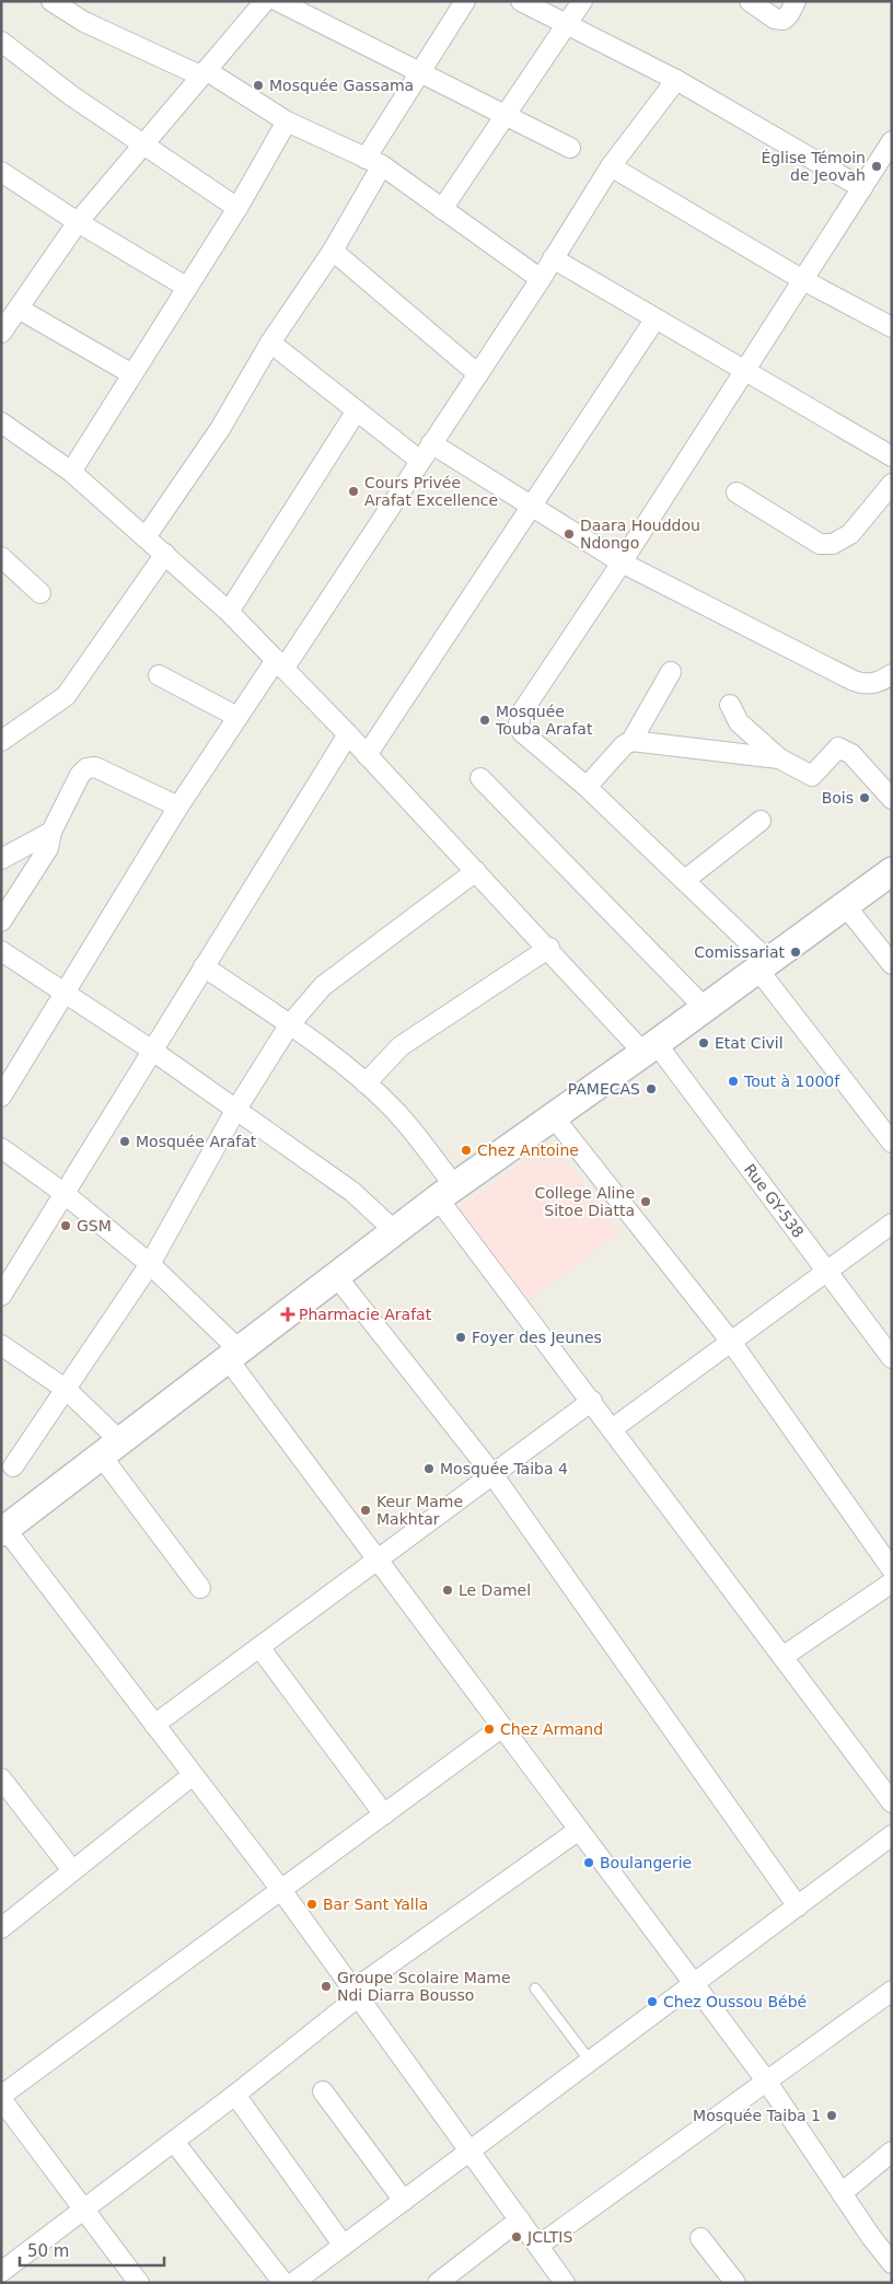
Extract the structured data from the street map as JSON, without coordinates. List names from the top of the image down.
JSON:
{
  "streets": {
    "street": ["Rue GY-538"]
  },
  "places": {
    "other": [
      "Mosquée Gassama",
      "Église Témoin de Jeovah",
      "Cours Privée Arafat Excellence",
      "Daara Houddou Ndongo",
      "Mosquée Touba Arafat",
      "Bois",
      "Comissariat",
      "Etat Civil",
      "Tout à 1000f",
      "PAMECAS",
      "Mosquée Arafat",
      "Chez Antoine",
      "College Aline Sitoe Diatta",
      "GSM",
      "Foyer des Jeunes",
      "Mosquée Taiba 4",
      "Keur Mame Makhtar",
      "Le Damel",
      "Chez Armand",
      "Boulangerie",
      "Bar Sant Yalla",
      "Groupe Scolaire Mame Ndi Diarra Bousso",
      "Chez Oussou Bébé",
      "Mosquée Taiba 1",
      "JCLTIS"
    ],
    "health": ["Pharmacie Arafat"]
  },
  "scale_bar": "50 m"
}
